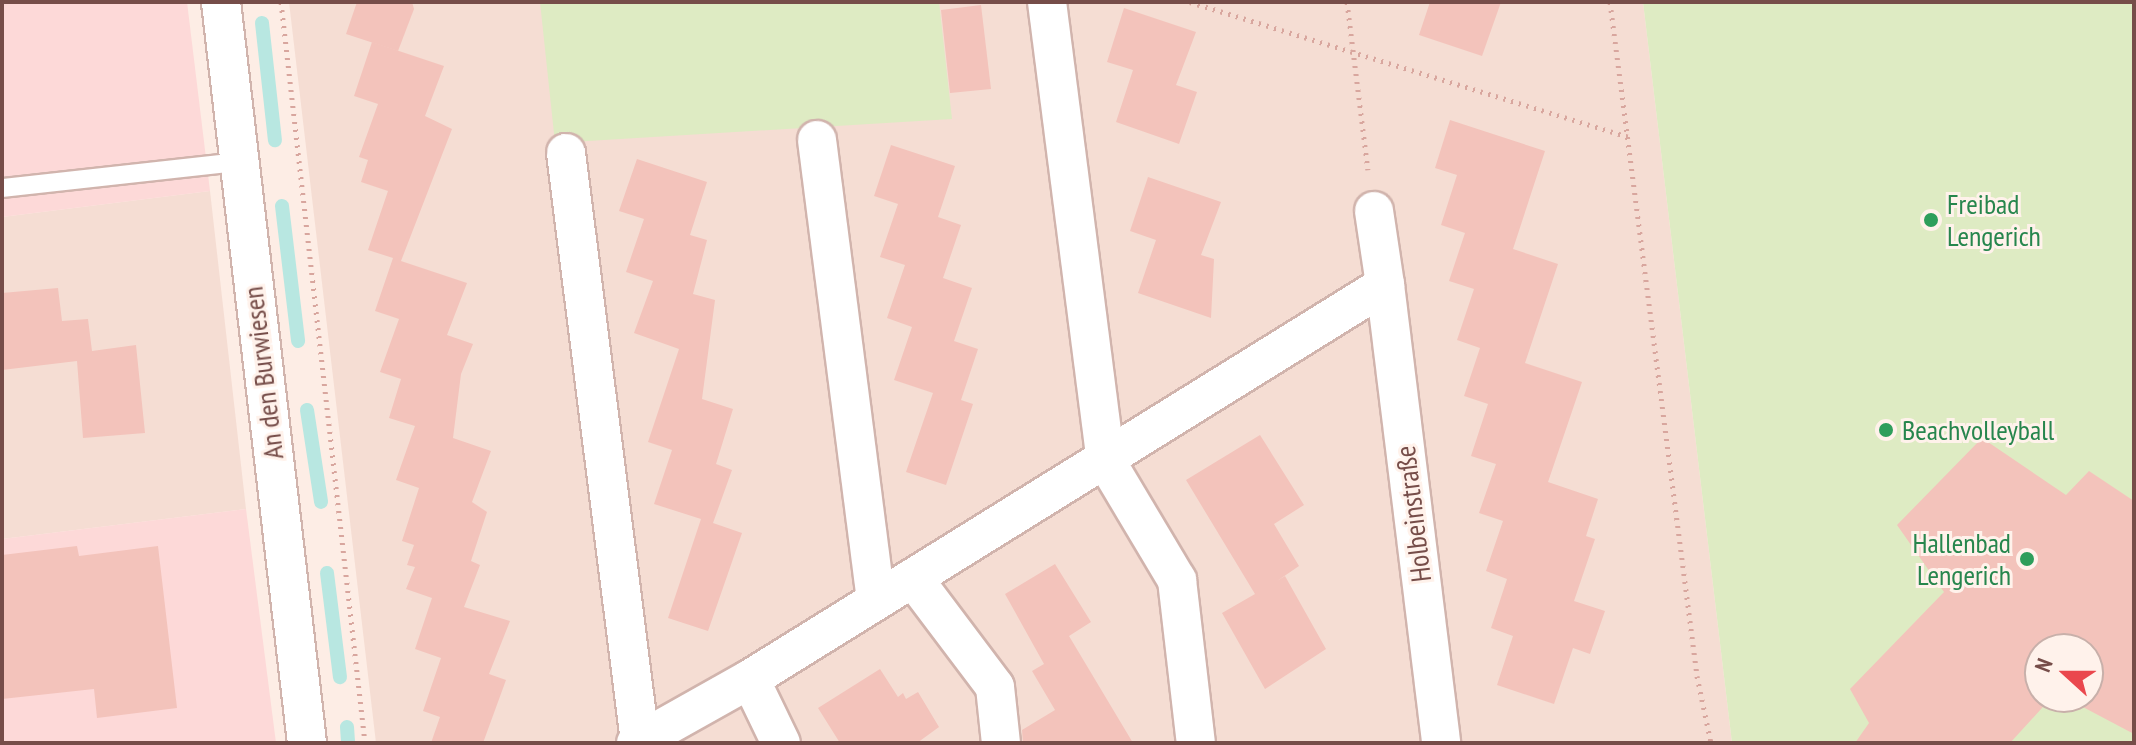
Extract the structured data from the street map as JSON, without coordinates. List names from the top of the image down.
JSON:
{
  "streets": {
    "street": ["An den Burwiesen", "Holbeinstraße"]
  },
  "places": ["Freibad Lengerich", "Beachvolleyball", "Hallenbad Lengerich"],
  "north": "left"
}
